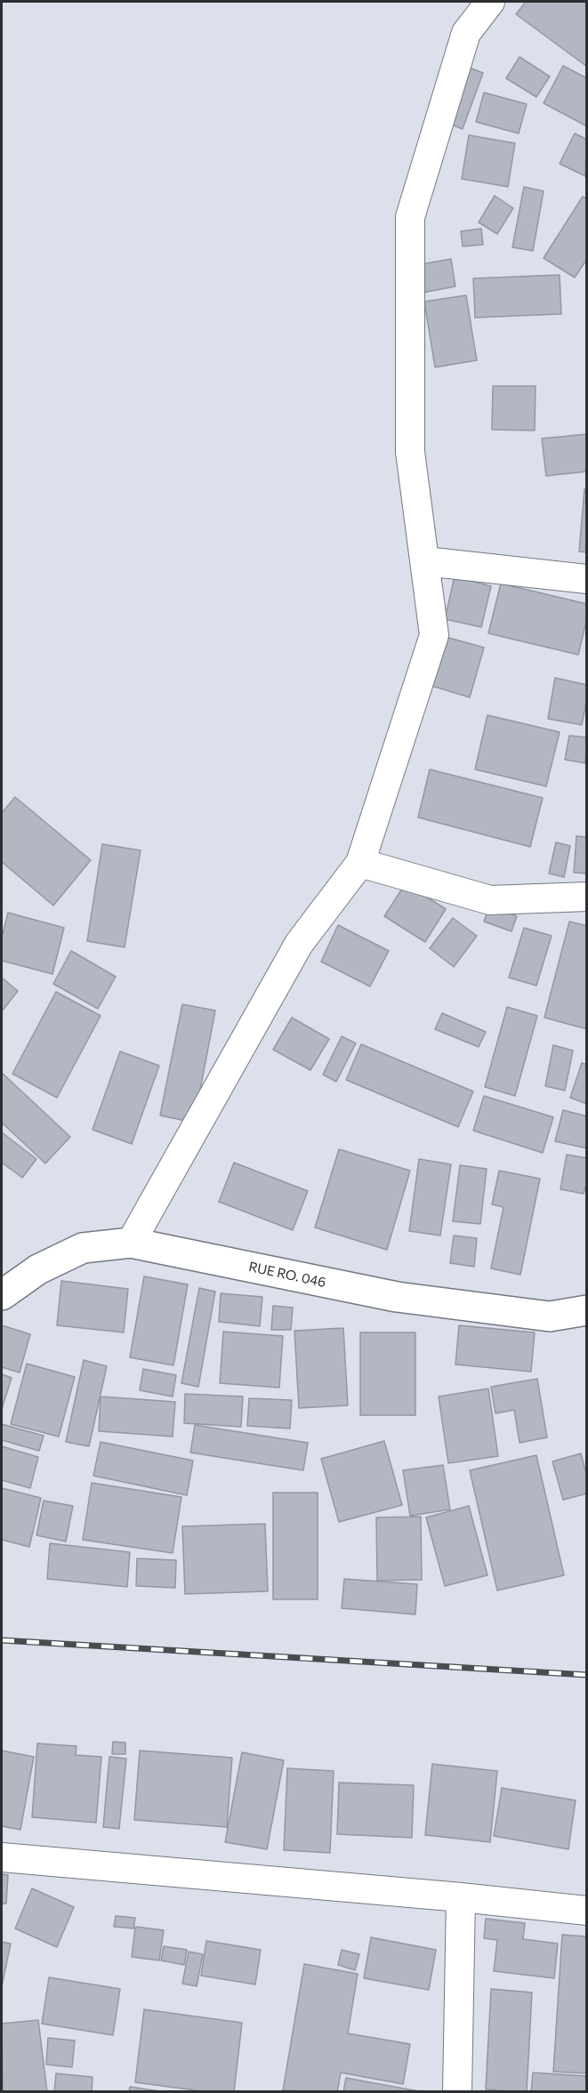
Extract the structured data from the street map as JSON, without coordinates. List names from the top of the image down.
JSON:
{
  "streets": {
    "street": ["RUE RO. 046"]
  }
}
